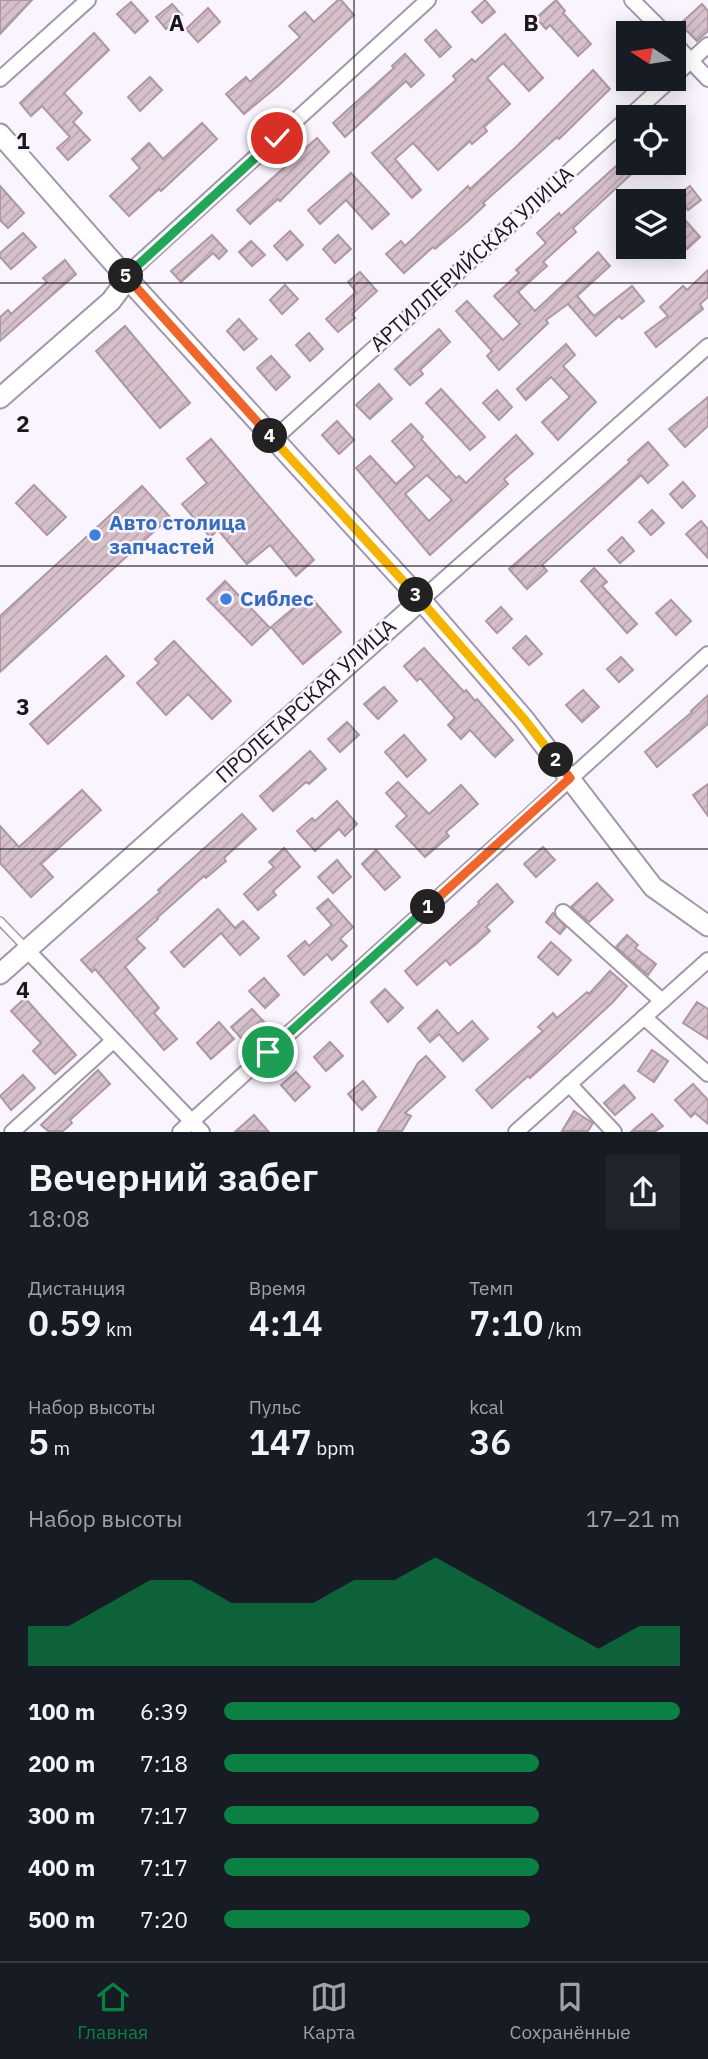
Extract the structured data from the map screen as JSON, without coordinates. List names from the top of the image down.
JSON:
{
  "streets": {
    "street": ["АРТИЛЛЕРИЙСКАЯ УЛИЦА", "ПРОЛЕТАРСКАЯ УЛИЦА"]
  },
  "places": ["Авто столица запчастей", "Сиблес"],
  "north": "left",
  "page": {
    "pins": [
      "5",
      "4",
      "3",
      "2",
      "1"
    ],
    "heading": ["Вечерний забег", "18:08"],
    "stats": [
      ["Дистанция", "0.59 km"],
      ["Время", "4:14"],
      ["Темп", "7:10 /km"],
      ["Набор высоты", "5 m"],
      ["Пульс", "147 bpm"],
      ["kcal", "36"]
    ],
    "chart": ["Набор высоты", "17–21 m"],
    "list": [
      {
        "name": "100 m",
        "note": "6:39"
      },
      {
        "name": "200 m",
        "note": "7:18"
      },
      {
        "name": "300 m",
        "note": "7:17"
      },
      {
        "name": "400 m",
        "note": "7:17"
      },
      {
        "name": "500 m",
        "note": "7:20"
      }
    ],
    "tabs": ["Главная", "Карта", "Сохранённые"]
  },
  "grid": {
    "columns": ["A", "B"],
    "rows": [
      "1",
      "2",
      "3",
      "4"
    ]
  }
}
